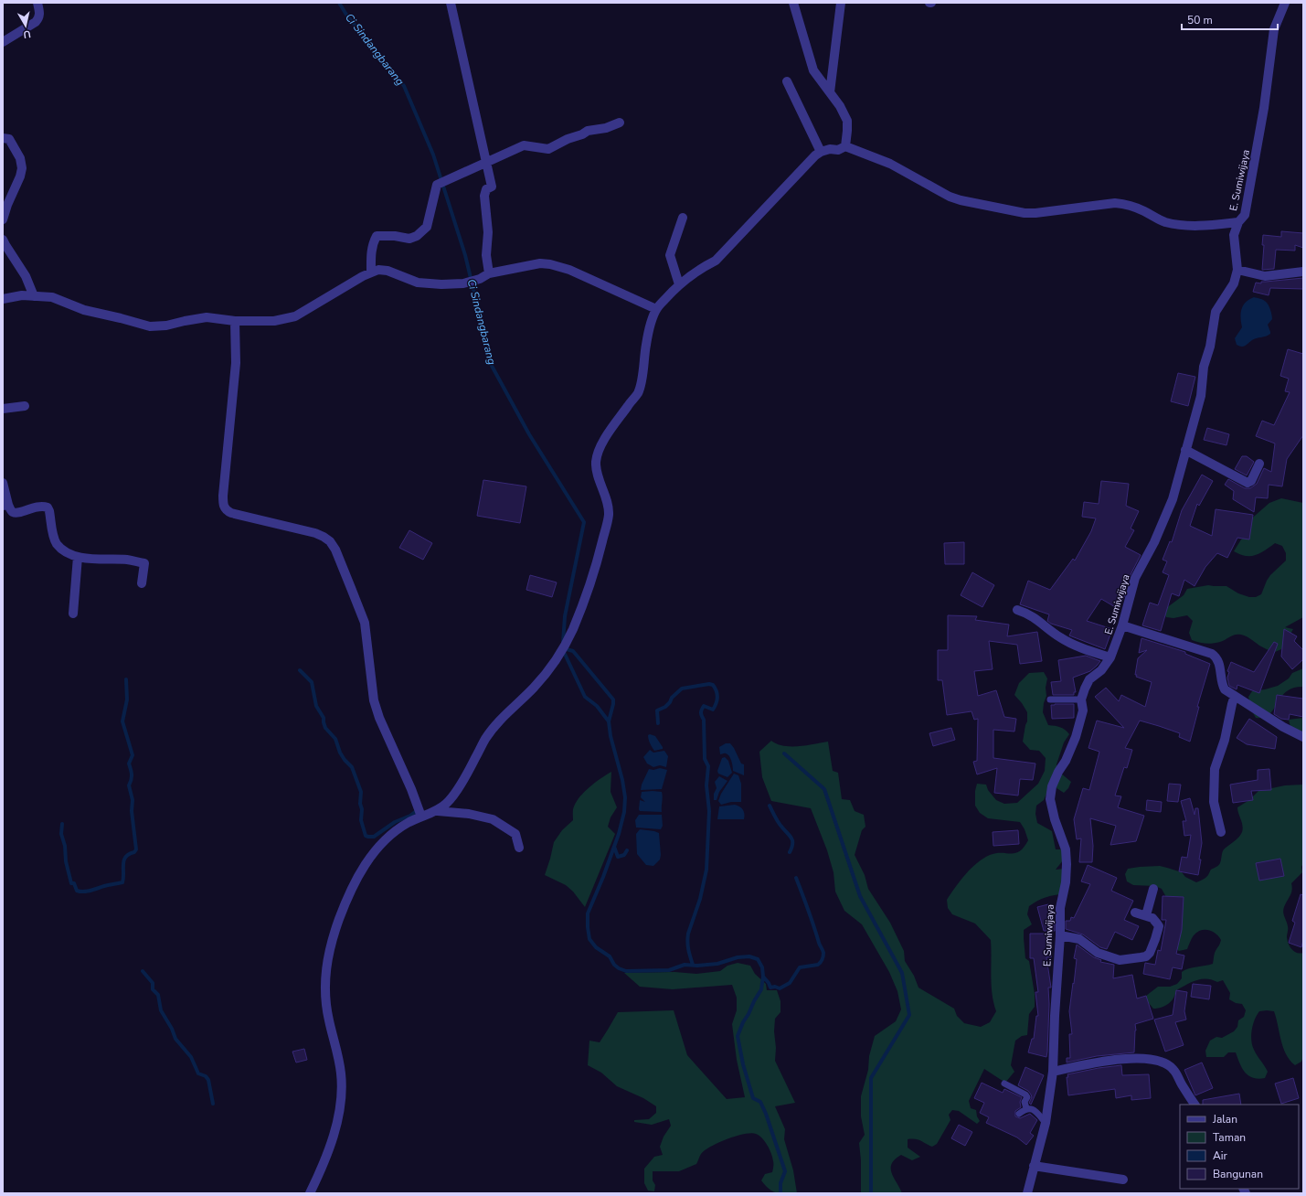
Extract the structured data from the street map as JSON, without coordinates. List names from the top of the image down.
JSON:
{
  "streets": {
    "street": ["E. Sumiwijaya"]
  },
  "water": ["Ci Sindangbarang"],
  "legend": [
    "Jalan",
    "Taman",
    "Air",
    "Bangunan"
  ],
  "scale_bar": "50 m",
  "north": "bottom"
}
